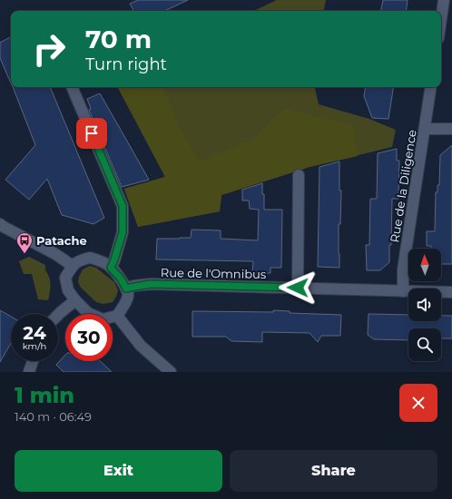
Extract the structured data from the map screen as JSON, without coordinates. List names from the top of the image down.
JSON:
{
  "streets": {
    "street": ["Rue de la Diligence", "Rue de l'Omnibus"]
  },
  "crossings": [
    ["Rue de la Diligence", "Rue de l'Omnibus"]
  ],
  "places": {
    "bus stop": ["Patache"]
  },
  "north": "top",
  "page": {
    "turn": ["70 m", "Turn right"],
    "speed": "24 km/h",
    "limit": "30",
    "heading": ["1 min", "140 m · 06:49"],
    "buttons": ["Exit", "Share"]
  }
}
